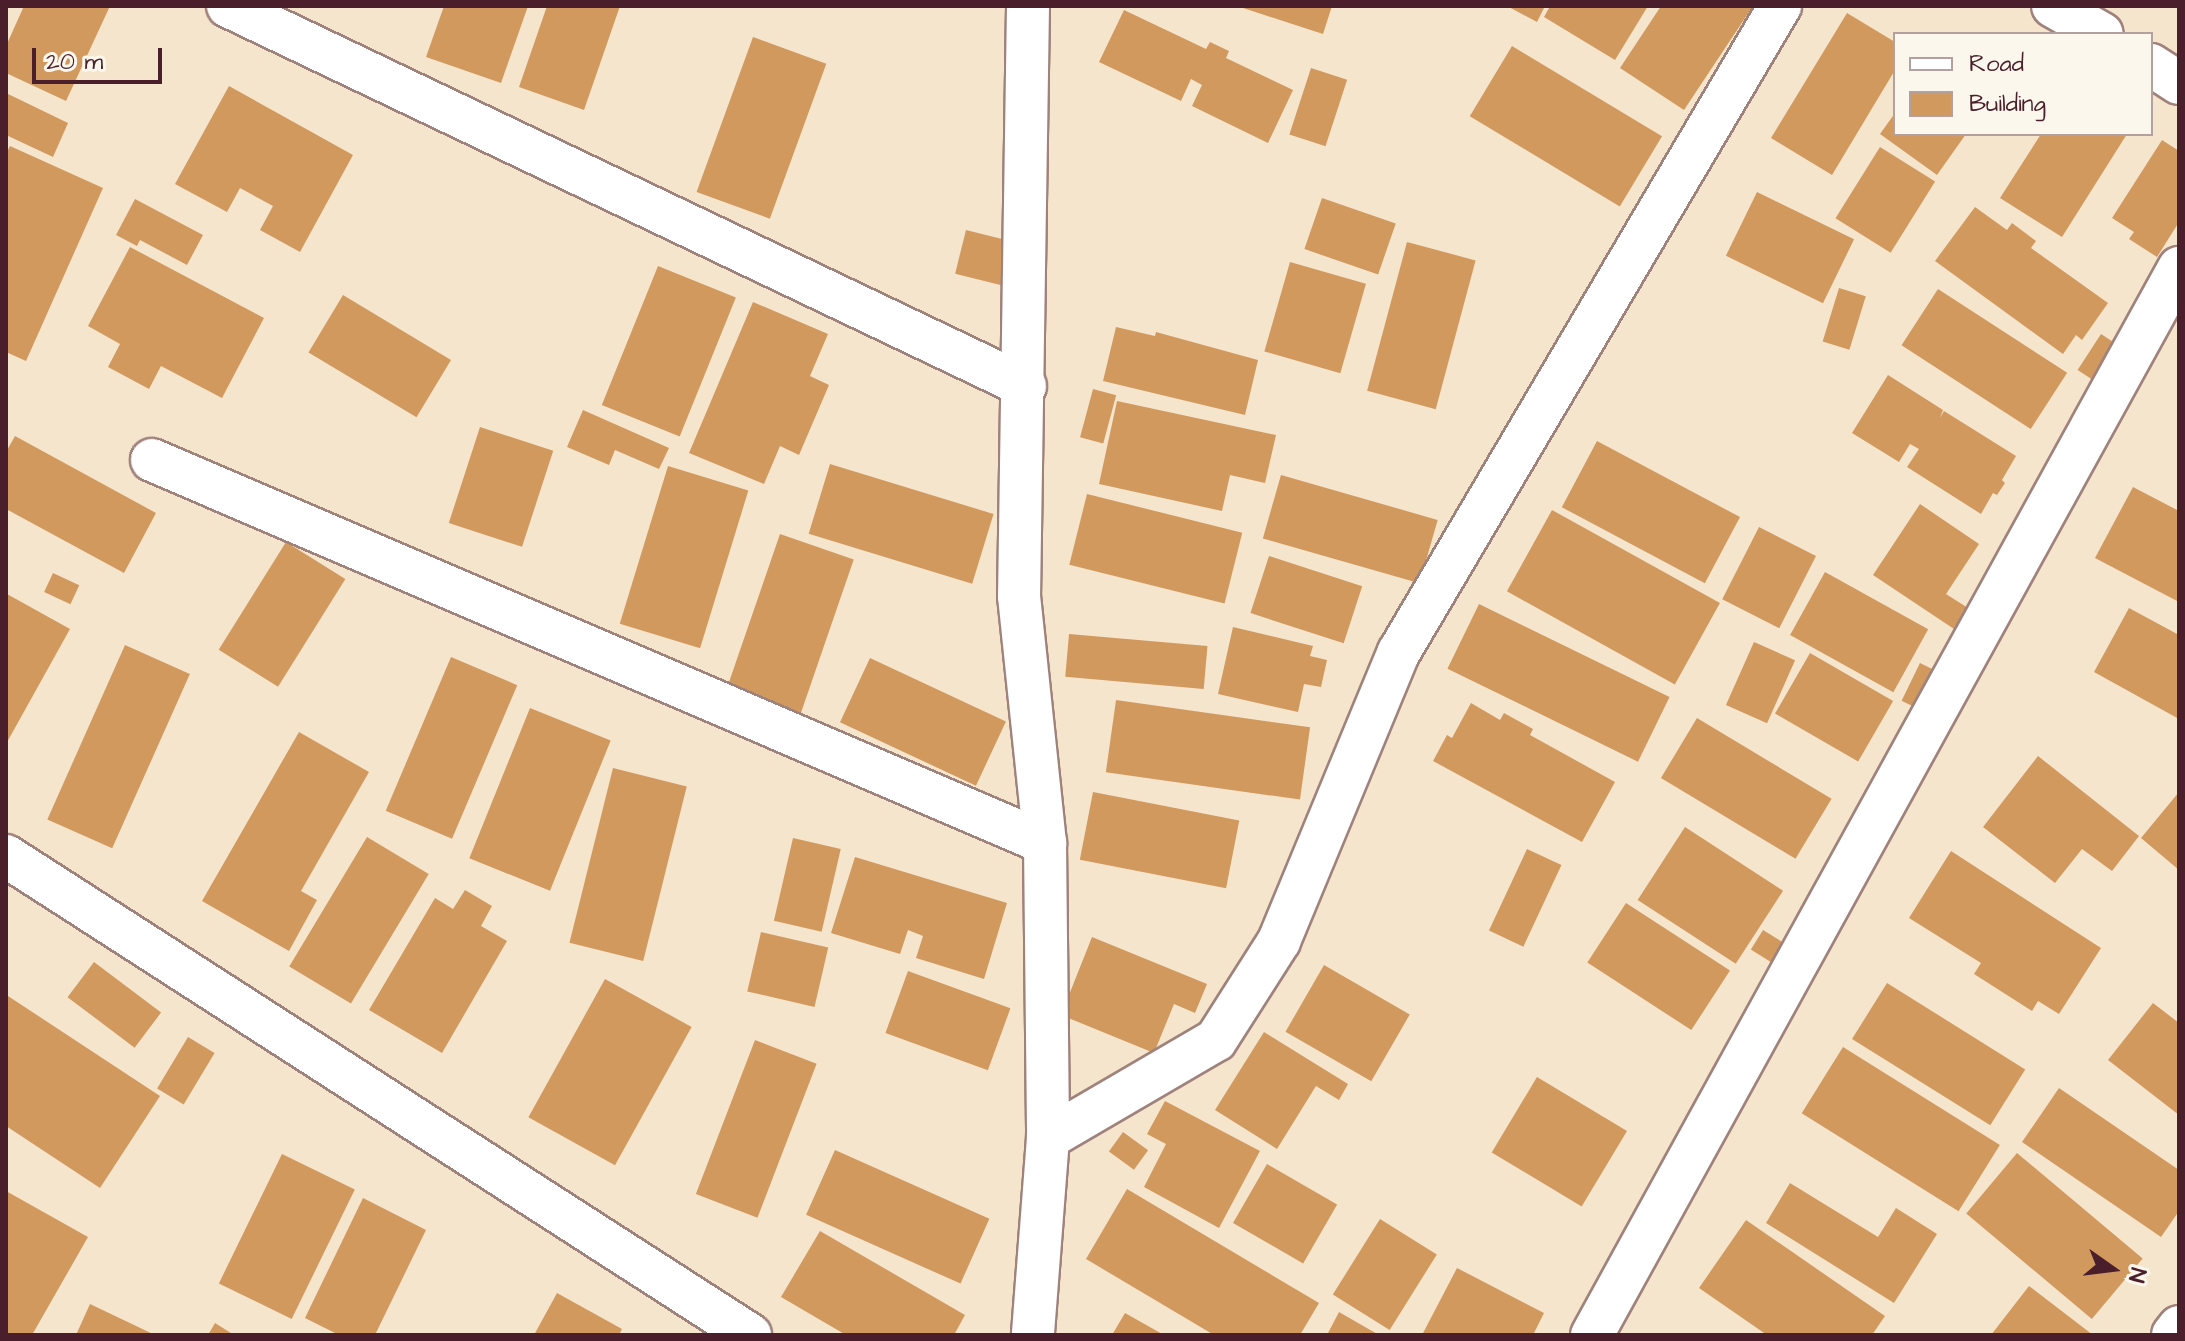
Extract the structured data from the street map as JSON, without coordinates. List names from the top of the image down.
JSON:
{
  "legend": ["Road", "Building"],
  "scale_bar": "20 m",
  "north": "right"
}
